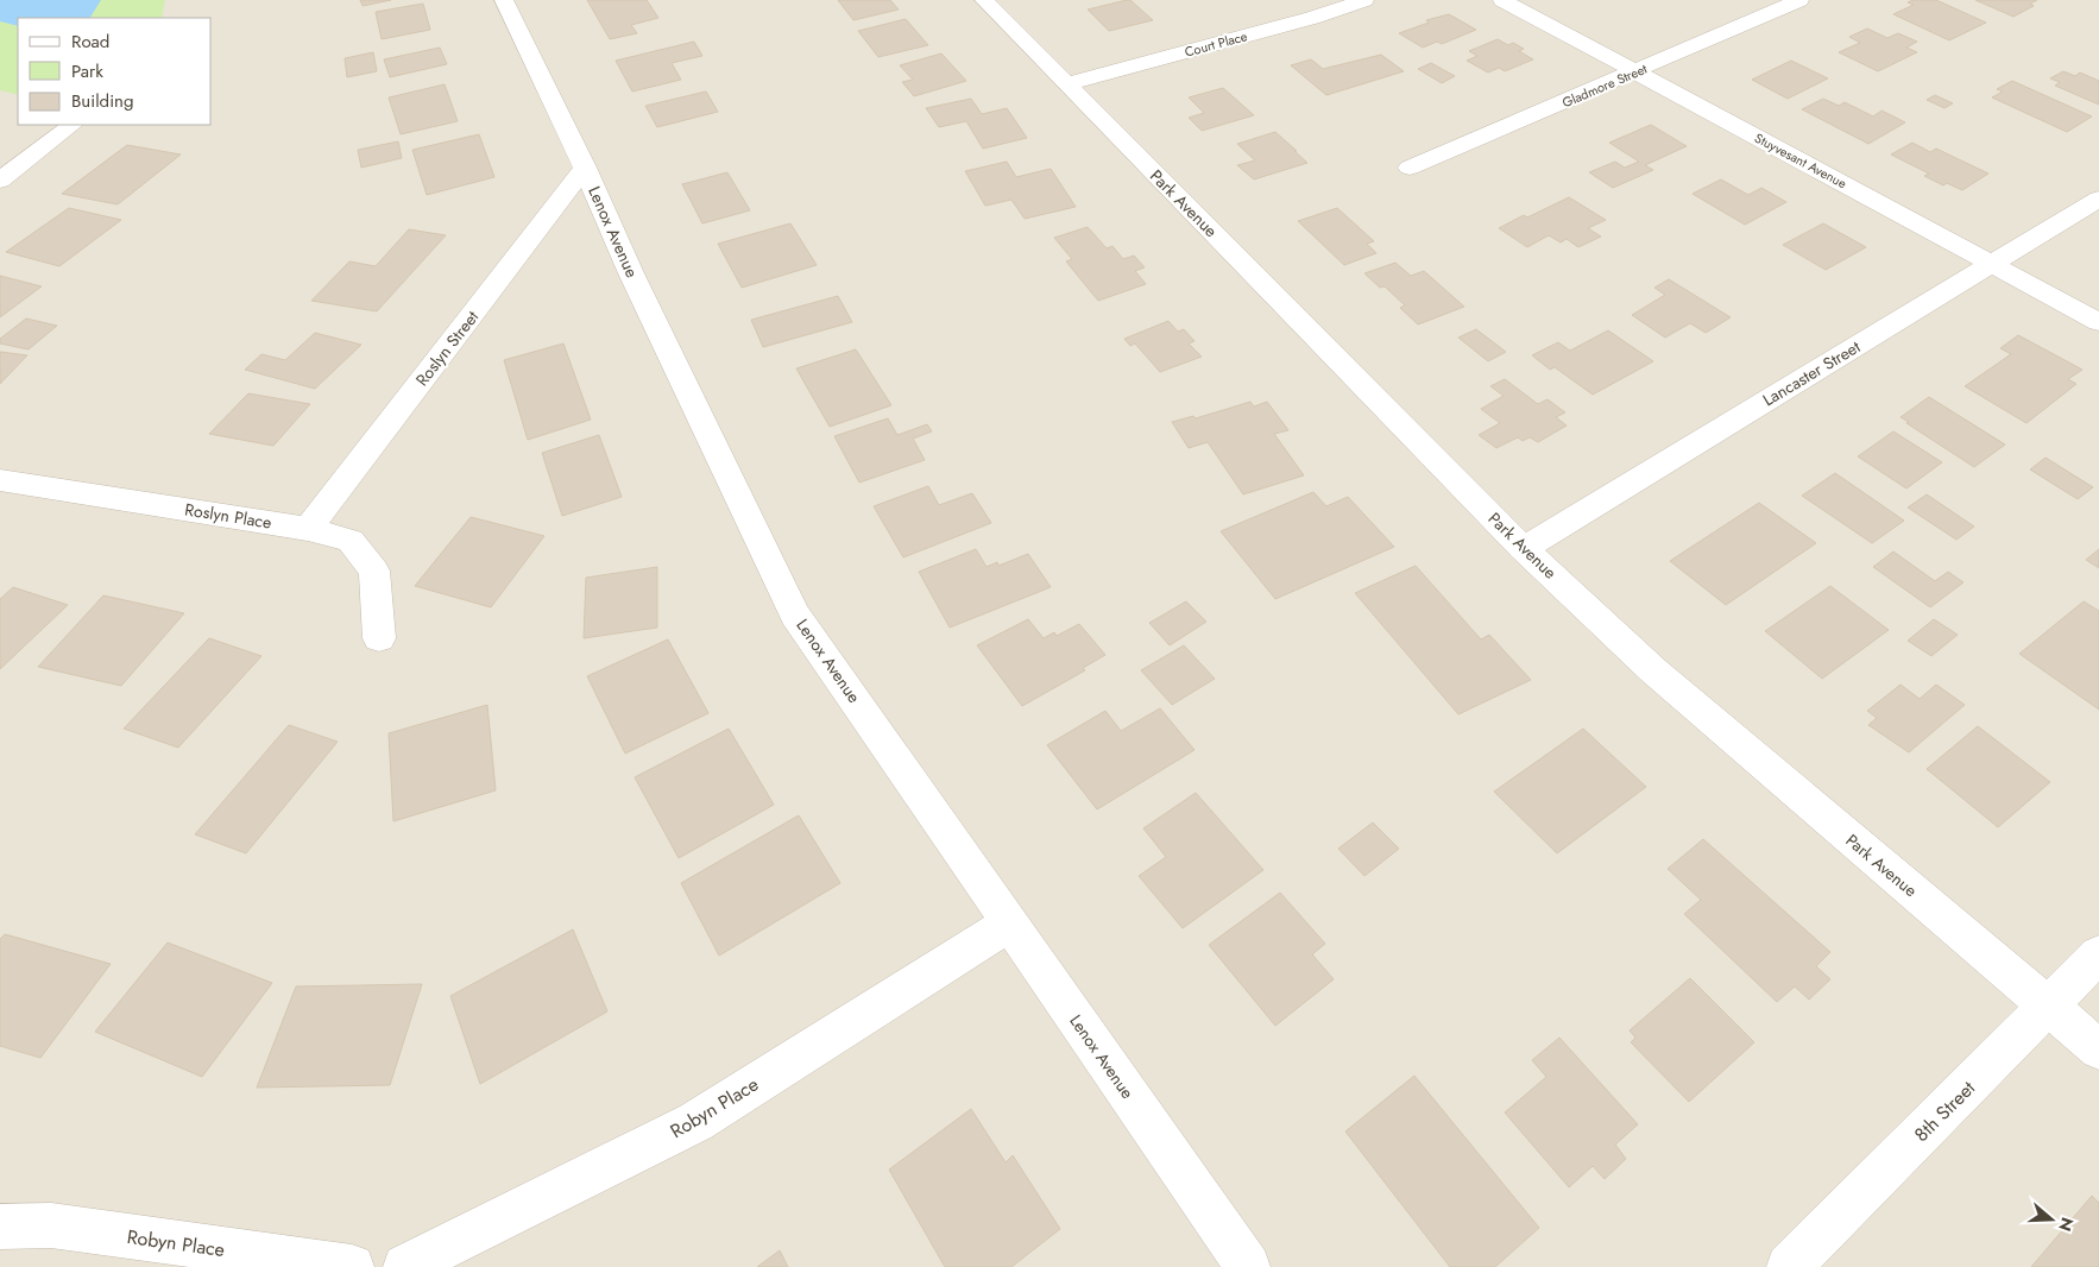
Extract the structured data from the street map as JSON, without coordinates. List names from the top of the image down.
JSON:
{
  "streets": {
    "street": [
      "Court Place",
      "Gladmore Street",
      "Stuyvesant Avenue",
      "Park Avenue",
      "Lenox Avenue",
      "Roslyn Street",
      "Lancaster Street",
      "Roslyn Place",
      "Robyn Place",
      "8th Street"
    ]
  },
  "crossings": [
    ["Court Place", "Park Avenue"],
    ["Gladmore Street", "Stuyvesant Avenue"],
    ["Stuyvesant Avenue", "Lancaster Street"],
    ["Park Avenue", "Lancaster Street"],
    ["Park Avenue", "8th Street"],
    ["Lenox Avenue", "Roslyn Street"],
    ["Lenox Avenue", "Robyn Place"],
    ["Roslyn Street", "Roslyn Place"]
  ],
  "legend": ["Road", "Park", "Building"],
  "north": "right"
}
